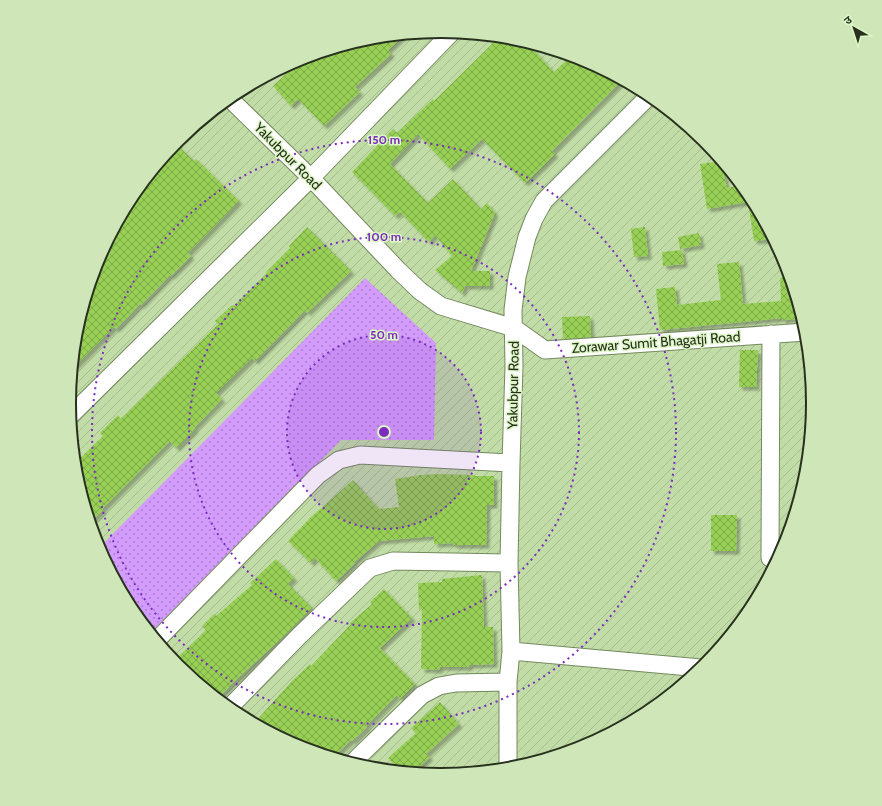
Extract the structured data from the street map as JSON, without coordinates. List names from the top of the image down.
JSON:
{
  "streets": {
    "street": ["Yakubpur Road", "Zorawar Sumit Bhagatji Road"]
  },
  "crossings": [
    ["Yakubpur Road", "Zorawar Sumit Bhagatji Road"]
  ],
  "north": "top left",
  "rings": ["150 m", "100 m", "50 m"]
}
